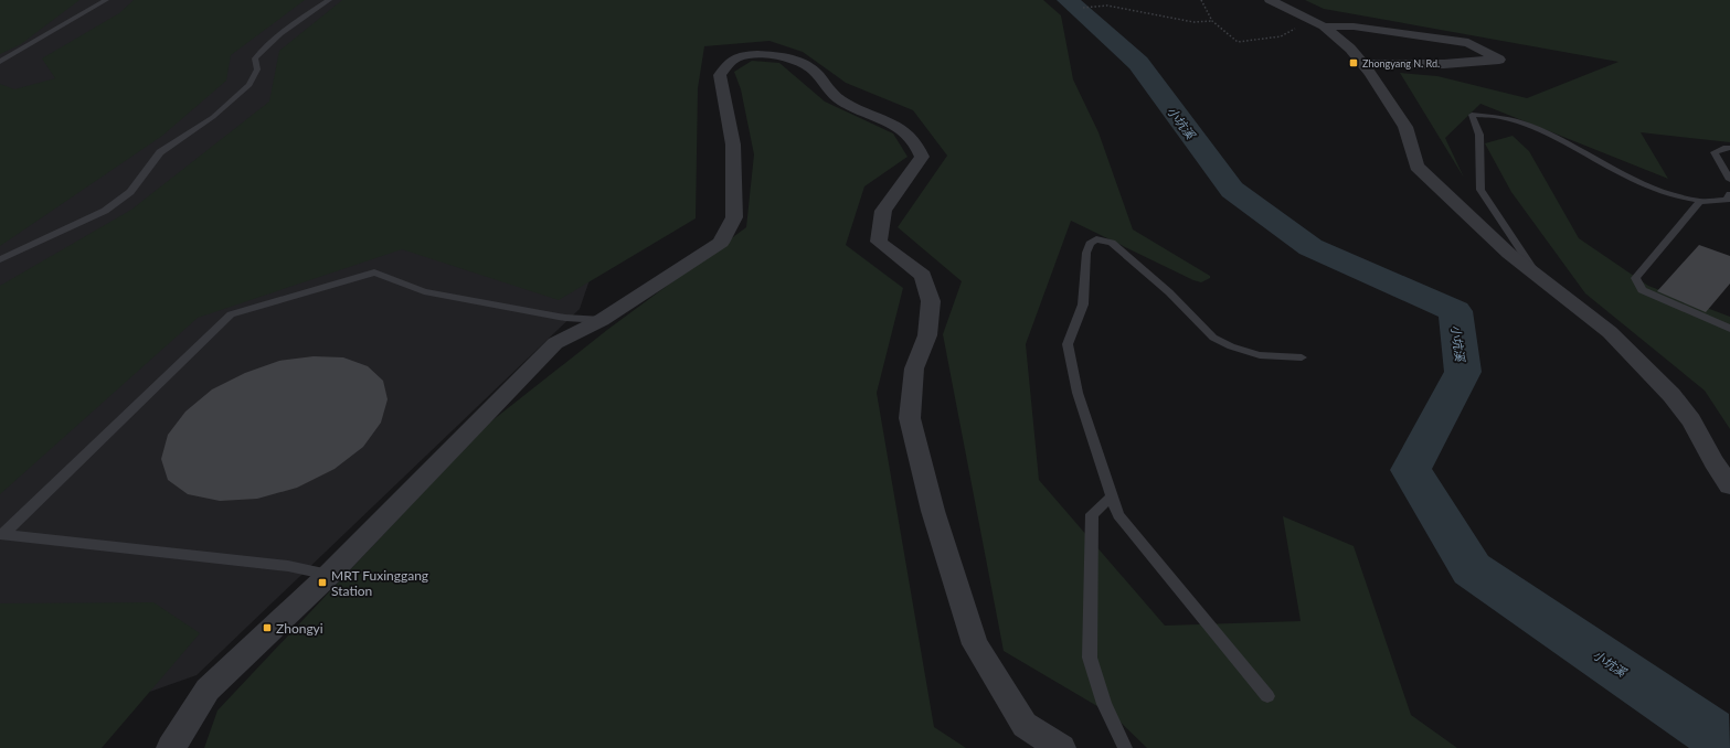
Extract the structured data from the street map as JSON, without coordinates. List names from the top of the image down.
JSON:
{
  "water": ["小坑溪"],
  "places": {
    "transit": ["Zhongyang N. Rd.", "MRT Fuxinggang Station", "Zhongyi"]
  }
}
